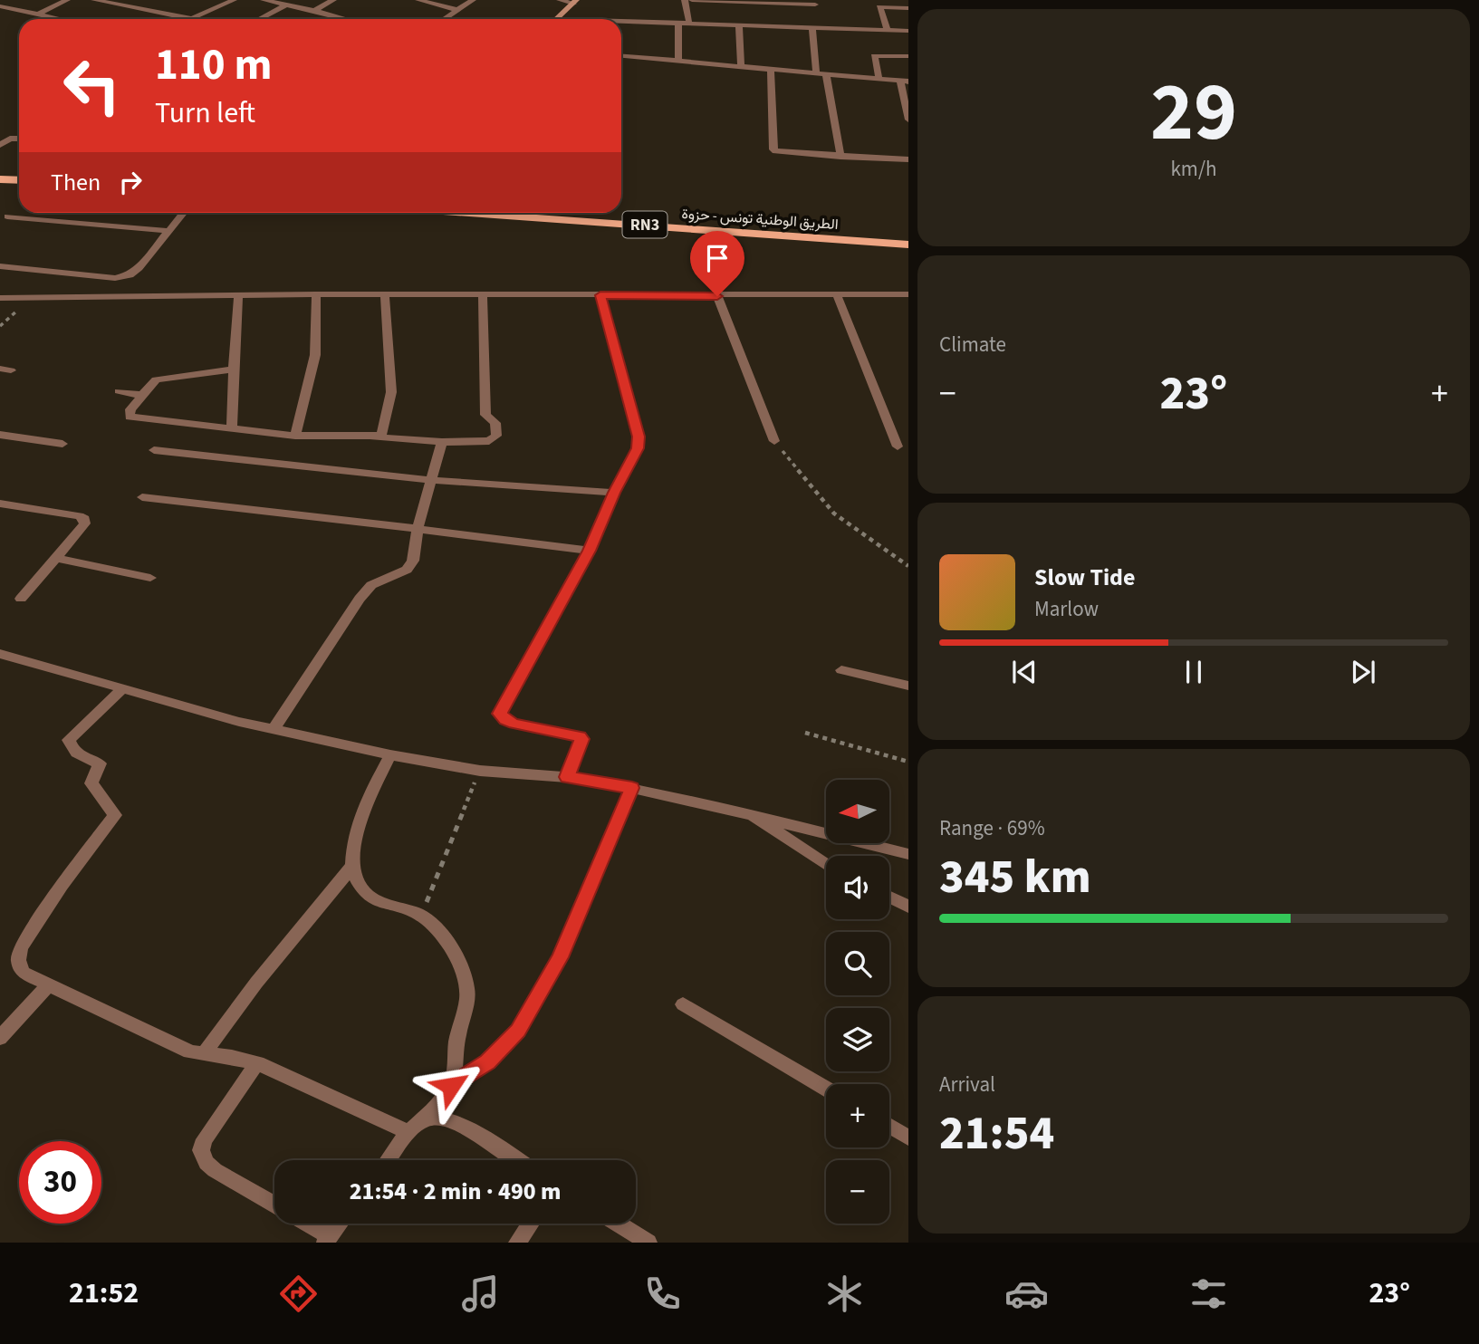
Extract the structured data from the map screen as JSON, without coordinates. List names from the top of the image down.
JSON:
{
  "streets": {
    "main road": ["الطريق الوطنية تونس - حزوة", "RN3"]
  },
  "north": "left",
  "page": {
    "tile": [
      ["29", "km/h"],
      "Climate",
      ["Range · 69%", "345 km"],
      ["Arrival", "21:54"]
    ],
    "turn": ["110 m", "Turn left"],
    "then": "Then",
    "heat": ["−", "23°", "+"],
    "song": ["Slow Tide", "Marlow"],
    "map_buttons": ["+", "−"],
    "limit": "30",
    "trip": "21:54 · 2 min · 490 m",
    "tabs": ["21:52", "23°"]
  }
}
